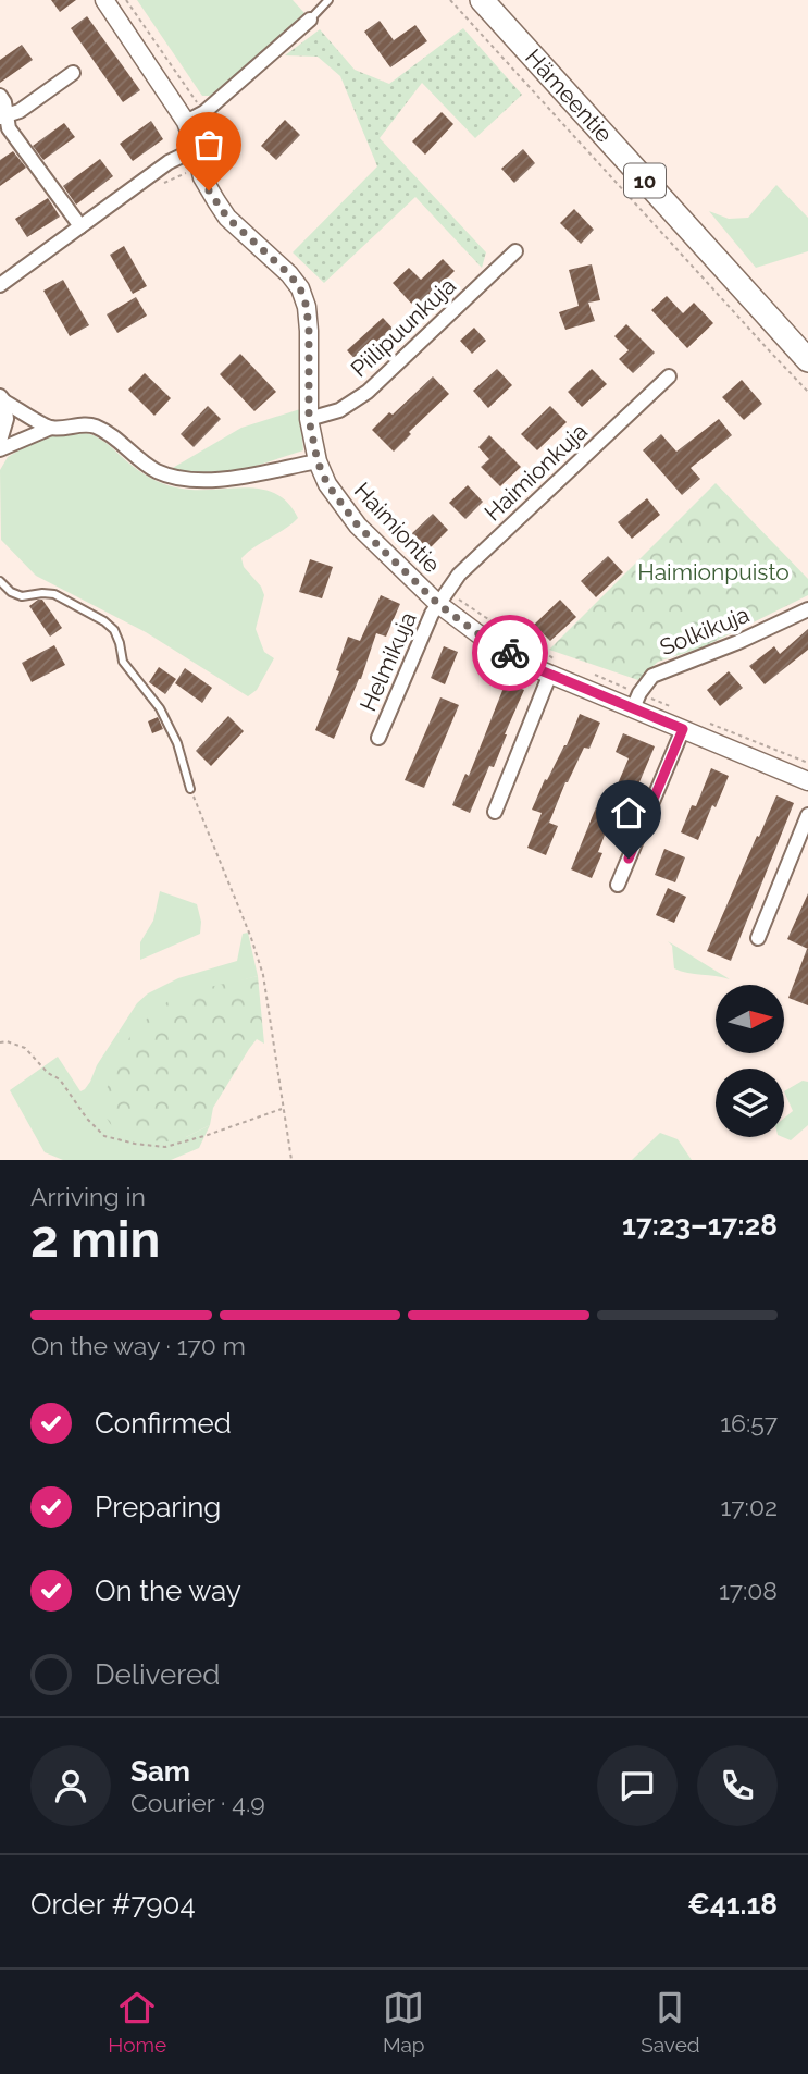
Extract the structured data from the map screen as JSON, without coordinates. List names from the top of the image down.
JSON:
{
  "streets": {
    "highway": ["Hämeentie", "10"],
    "street": [
      "Piilipuunkuja",
      "Haimionkuja",
      "Haimiontie",
      "Solkikuja",
      "Helmikuja"
    ]
  },
  "crossings": [
    ["Piilipuunkuja", "Haimiontie"],
    ["Haimionkuja", "Haimiontie"],
    ["Haimionkuja", "Helmikuja"],
    ["Haimiontie", "Solkikuja"],
    ["Haimiontie", "Helmikuja"]
  ],
  "parks": ["Haimionpuisto"],
  "north": "right",
  "page": {
    "heading": ["2 min", "Arriving in", "17:23–17:28"],
    "panel": [
      "Sam",
      "Courier · 4.9",
      "Order #7904",
      "€41.18"
    ],
    "bar": "On the way · 170 m",
    "list": [
      ["Confirmed", "16:57"],
      ["Preparing", "17:02"],
      ["On the way", "17:08"],
      "Delivered"
    ],
    "tabs": ["Home", "Map", "Saved"]
  }
}
